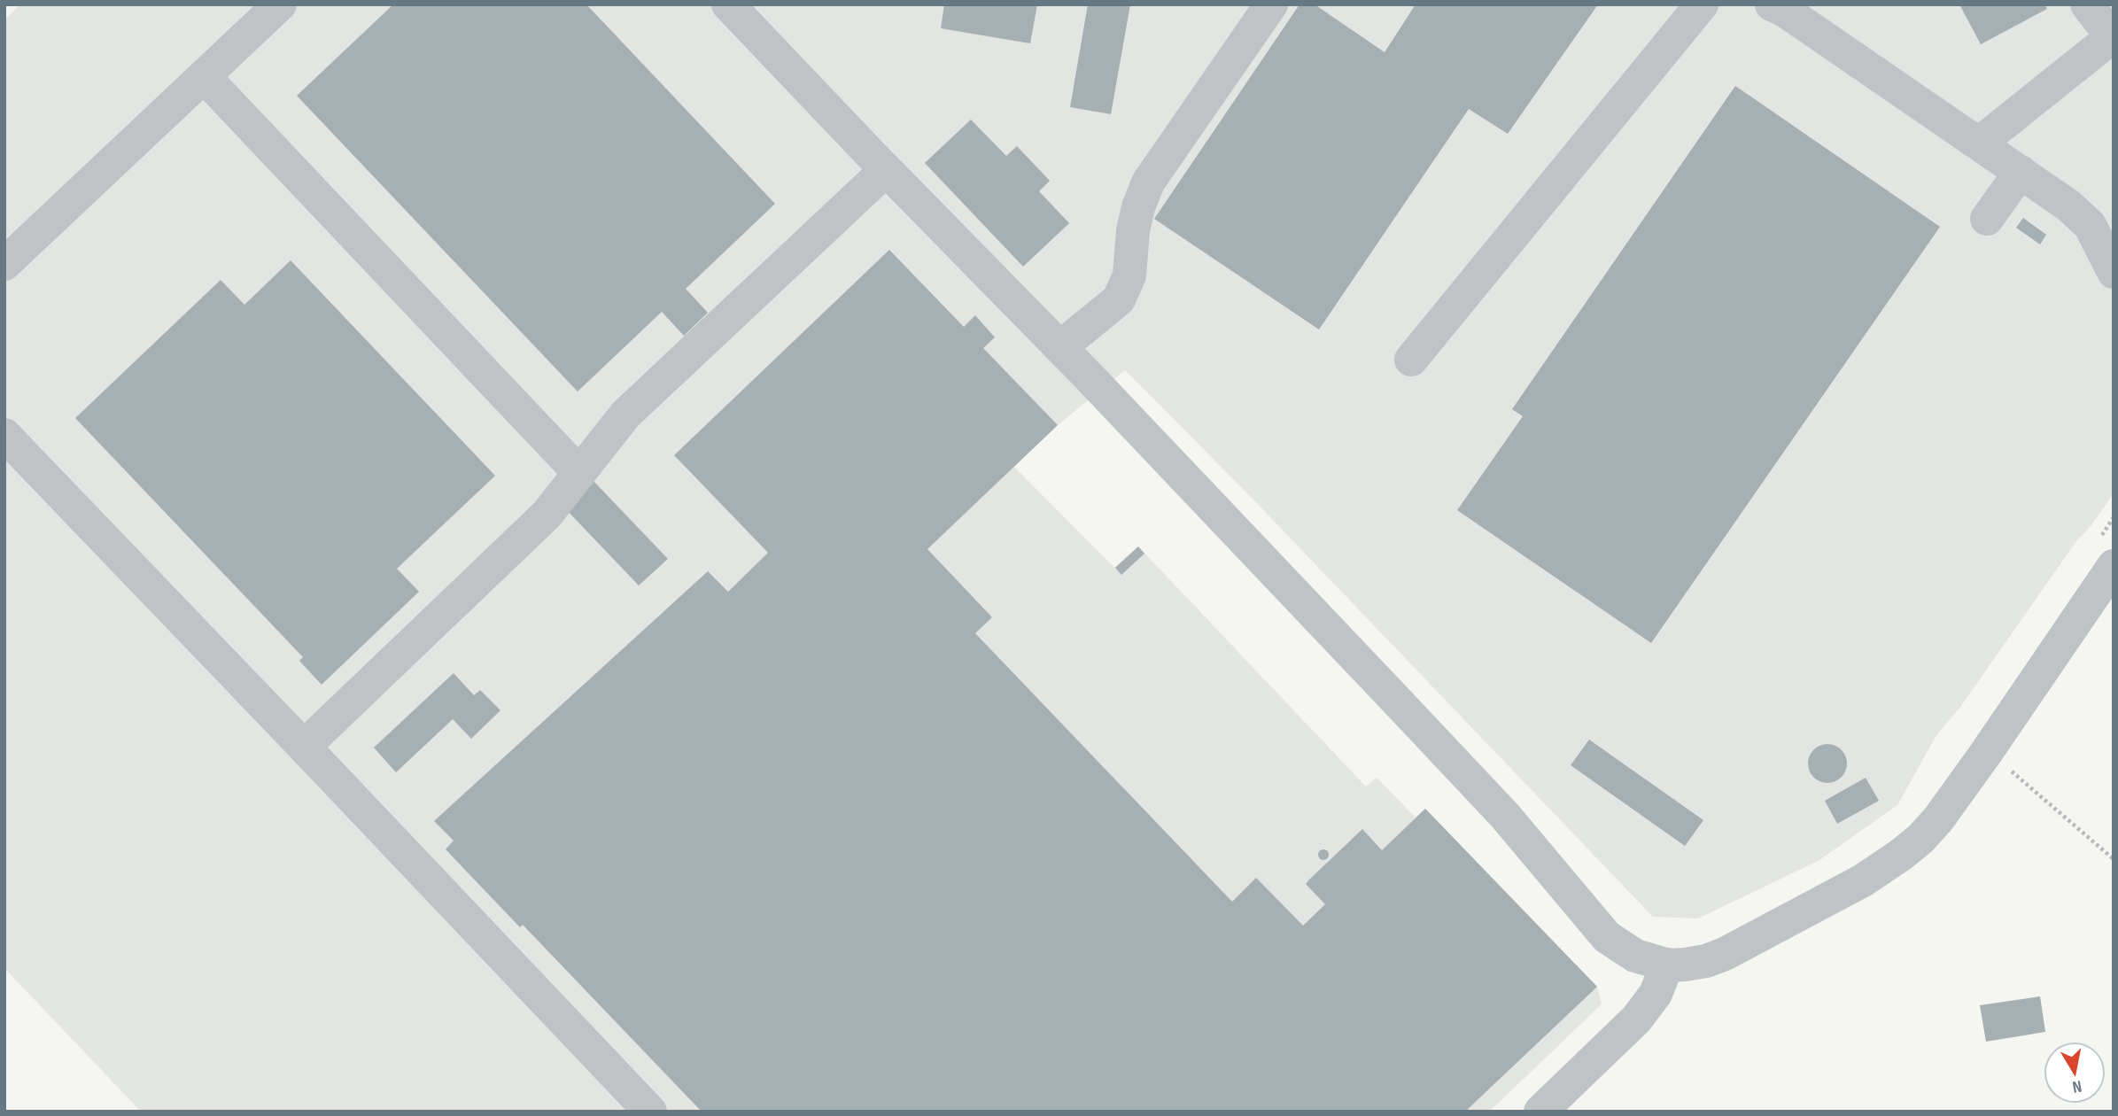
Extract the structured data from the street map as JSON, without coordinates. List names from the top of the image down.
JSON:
{
  "north": "bottom"
}
